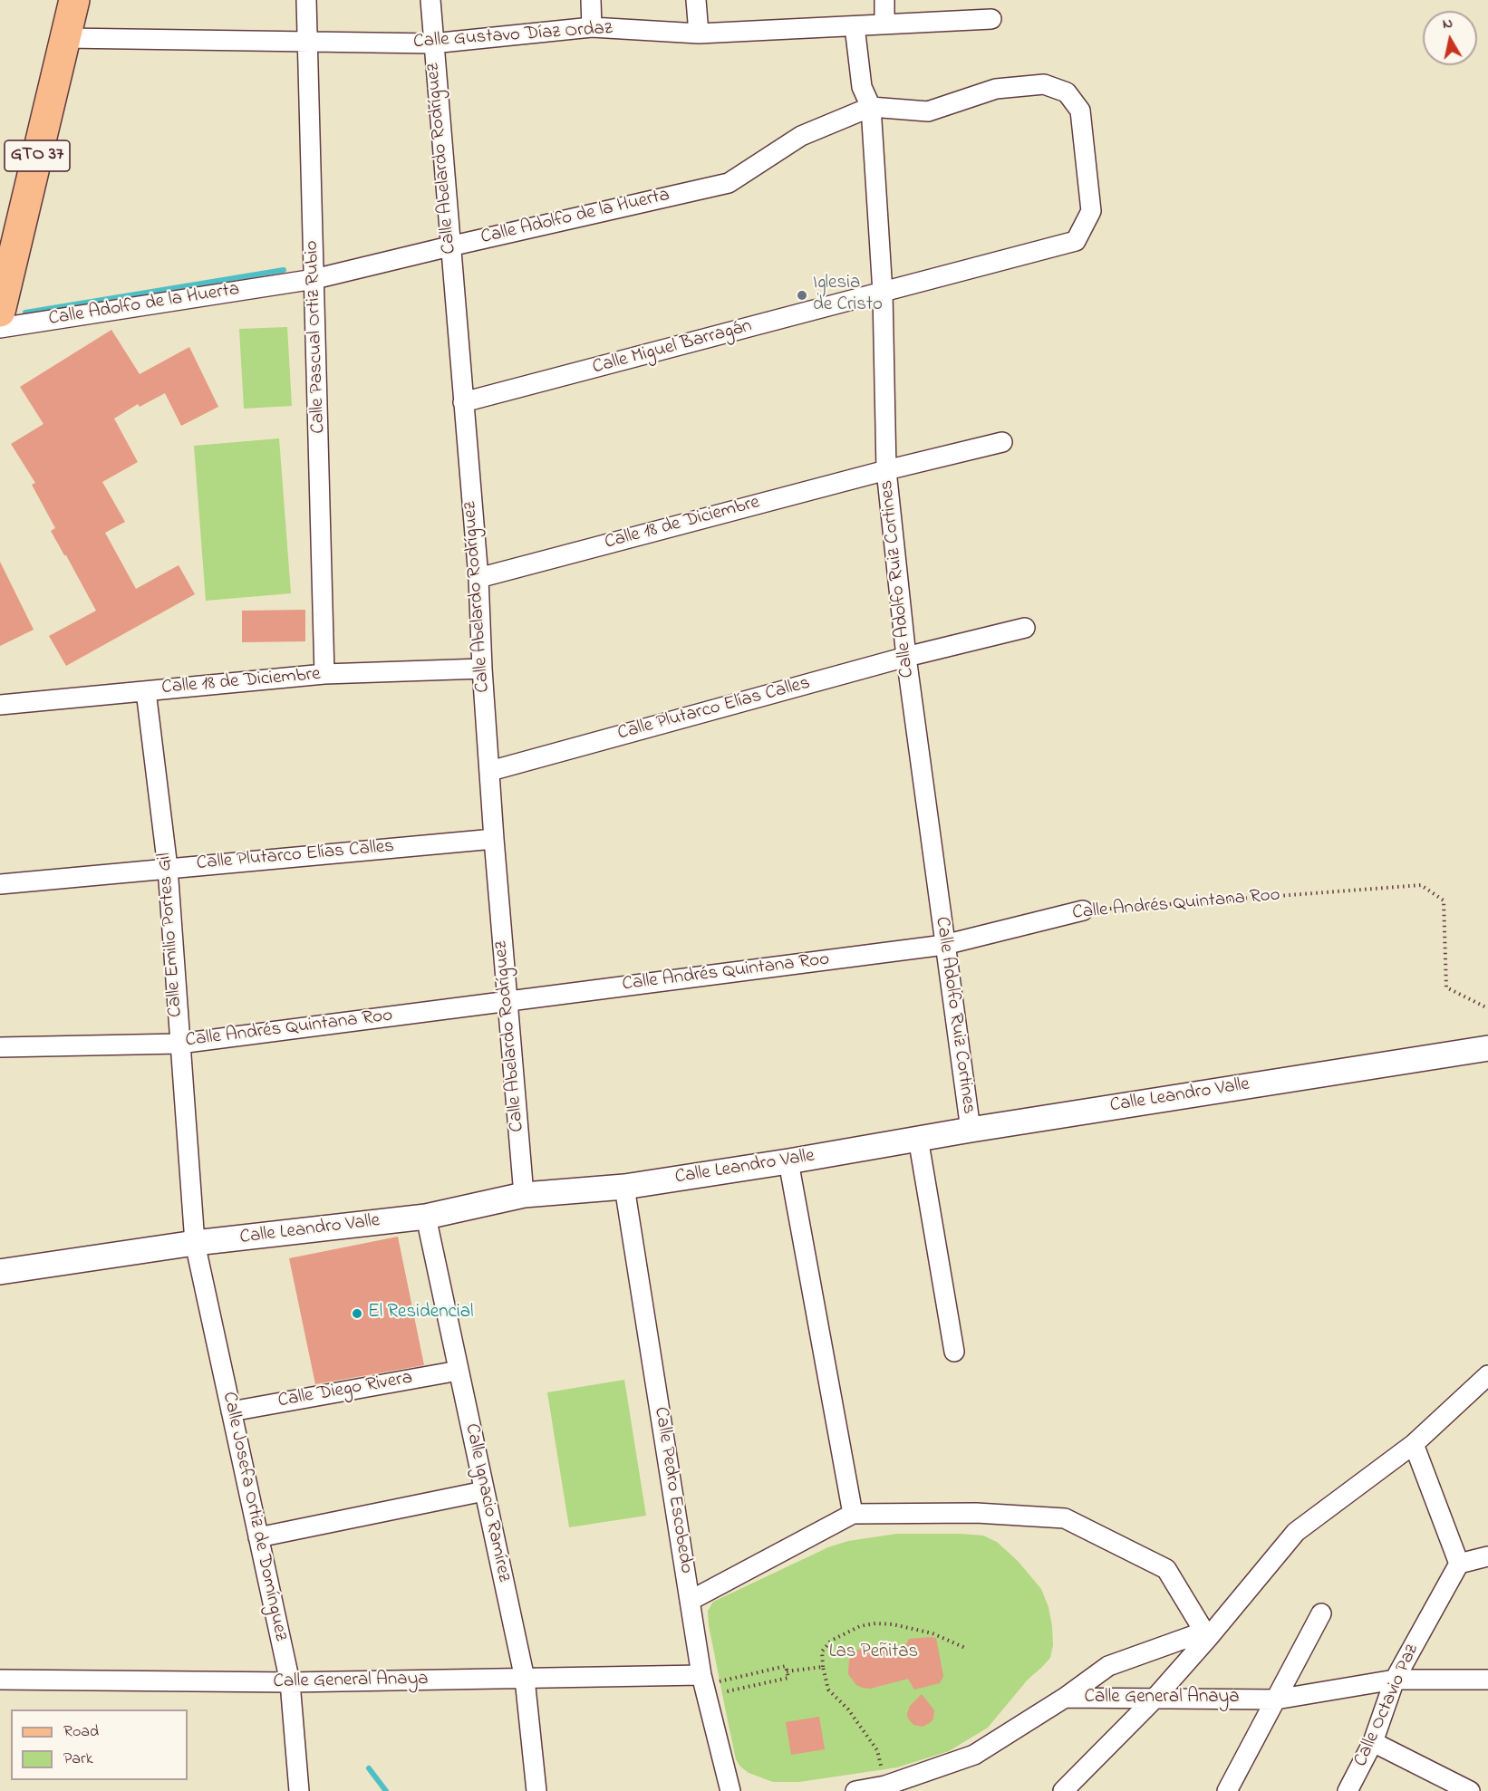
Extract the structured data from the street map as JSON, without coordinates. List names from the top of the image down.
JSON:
{
  "streets": {
    "main road": ["GTO 37"],
    "street": [
      "Calle Gustavo Díaz Ordaz",
      "Calle Abelardo Rodríguez",
      "Calle Adolfo de la Huerta",
      "Calle Pascual Ortiz Rubio",
      "Calle Miguel Barragán",
      "Calle 18 de Diciembre",
      "Calle Adolfo Ruiz Cortines",
      "Calle Plutarco Elías Calles",
      "Calle Andrés Quintana Roo",
      "Calle Emilio Portes Gil",
      "Calle Leandro Valle",
      "Calle Diego Rivera",
      "Calle Pedro Escobedo",
      "Calle Ignacio Ramírez",
      "Calle Josefa Ortiz de Domínguez",
      "Calle General Anaya",
      "Calle Octavio Paz"
    ]
  },
  "crossings": [
    ["Calle Gustavo Díaz Ordaz", "GTO 37"],
    ["Calle Gustavo Díaz Ordaz", "Calle Abelardo Rodríguez"],
    ["Calle Gustavo Díaz Ordaz", "Calle Pascual Ortiz Rubio"],
    ["Calle Gustavo Díaz Ordaz", "Calle Adolfo Ruiz Cortines"],
    ["Calle Abelardo Rodríguez", "Calle Adolfo de la Huerta"],
    ["Calle Abelardo Rodríguez", "Calle Miguel Barragán"],
    ["Calle Abelardo Rodríguez", "Calle 18 de Diciembre"],
    ["Calle Abelardo Rodríguez", "Calle Plutarco Elías Calles"],
    ["Calle Abelardo Rodríguez", "Calle Andrés Quintana Roo"],
    ["Calle Abelardo Rodríguez", "Calle Leandro Valle"],
    ["Calle Adolfo de la Huerta", "Calle Pascual Ortiz Rubio"],
    ["Calle Adolfo de la Huerta", "Calle Miguel Barragán"],
    ["Calle Adolfo de la Huerta", "Calle Adolfo Ruiz Cortines"],
    ["Calle Pascual Ortiz Rubio", "Calle 18 de Diciembre"],
    ["Calle Miguel Barragán", "Calle Adolfo Ruiz Cortines"],
    ["Calle 18 de Diciembre", "Calle Adolfo Ruiz Cortines"],
    ["Calle 18 de Diciembre", "Calle Emilio Portes Gil"],
    ["Calle Adolfo Ruiz Cortines", "Calle Plutarco Elías Calles"],
    ["Calle Adolfo Ruiz Cortines", "Calle Andrés Quintana Roo"],
    ["Calle Adolfo Ruiz Cortines", "Calle Leandro Valle"],
    ["Calle Plutarco Elías Calles", "Calle Emilio Portes Gil"],
    ["Calle Andrés Quintana Roo", "Calle Emilio Portes Gil"],
    ["Calle Emilio Portes Gil", "Calle Leandro Valle"],
    ["Calle Emilio Portes Gil", "Calle Josefa Ortiz de Domínguez"],
    ["Calle Leandro Valle", "Calle Pedro Escobedo"],
    ["Calle Leandro Valle", "Calle Ignacio Ramírez"],
    ["Calle Leandro Valle", "Calle Josefa Ortiz de Domínguez"],
    ["Calle Diego Rivera", "Calle Ignacio Ramírez"],
    ["Calle Diego Rivera", "Calle Josefa Ortiz de Domínguez"],
    ["Calle Pedro Escobedo", "Calle General Anaya"],
    ["Calle Ignacio Ramírez", "Calle General Anaya"],
    ["Calle Josefa Ortiz de Domínguez", "Calle General Anaya"],
    ["Calle General Anaya", "Calle Octavio Paz"]
  ],
  "parks": ["Las Peñitas"],
  "places": ["Iglesia de Cristo", "El Residencial"],
  "legend": ["Road", "Park"],
  "north": "top"
}
